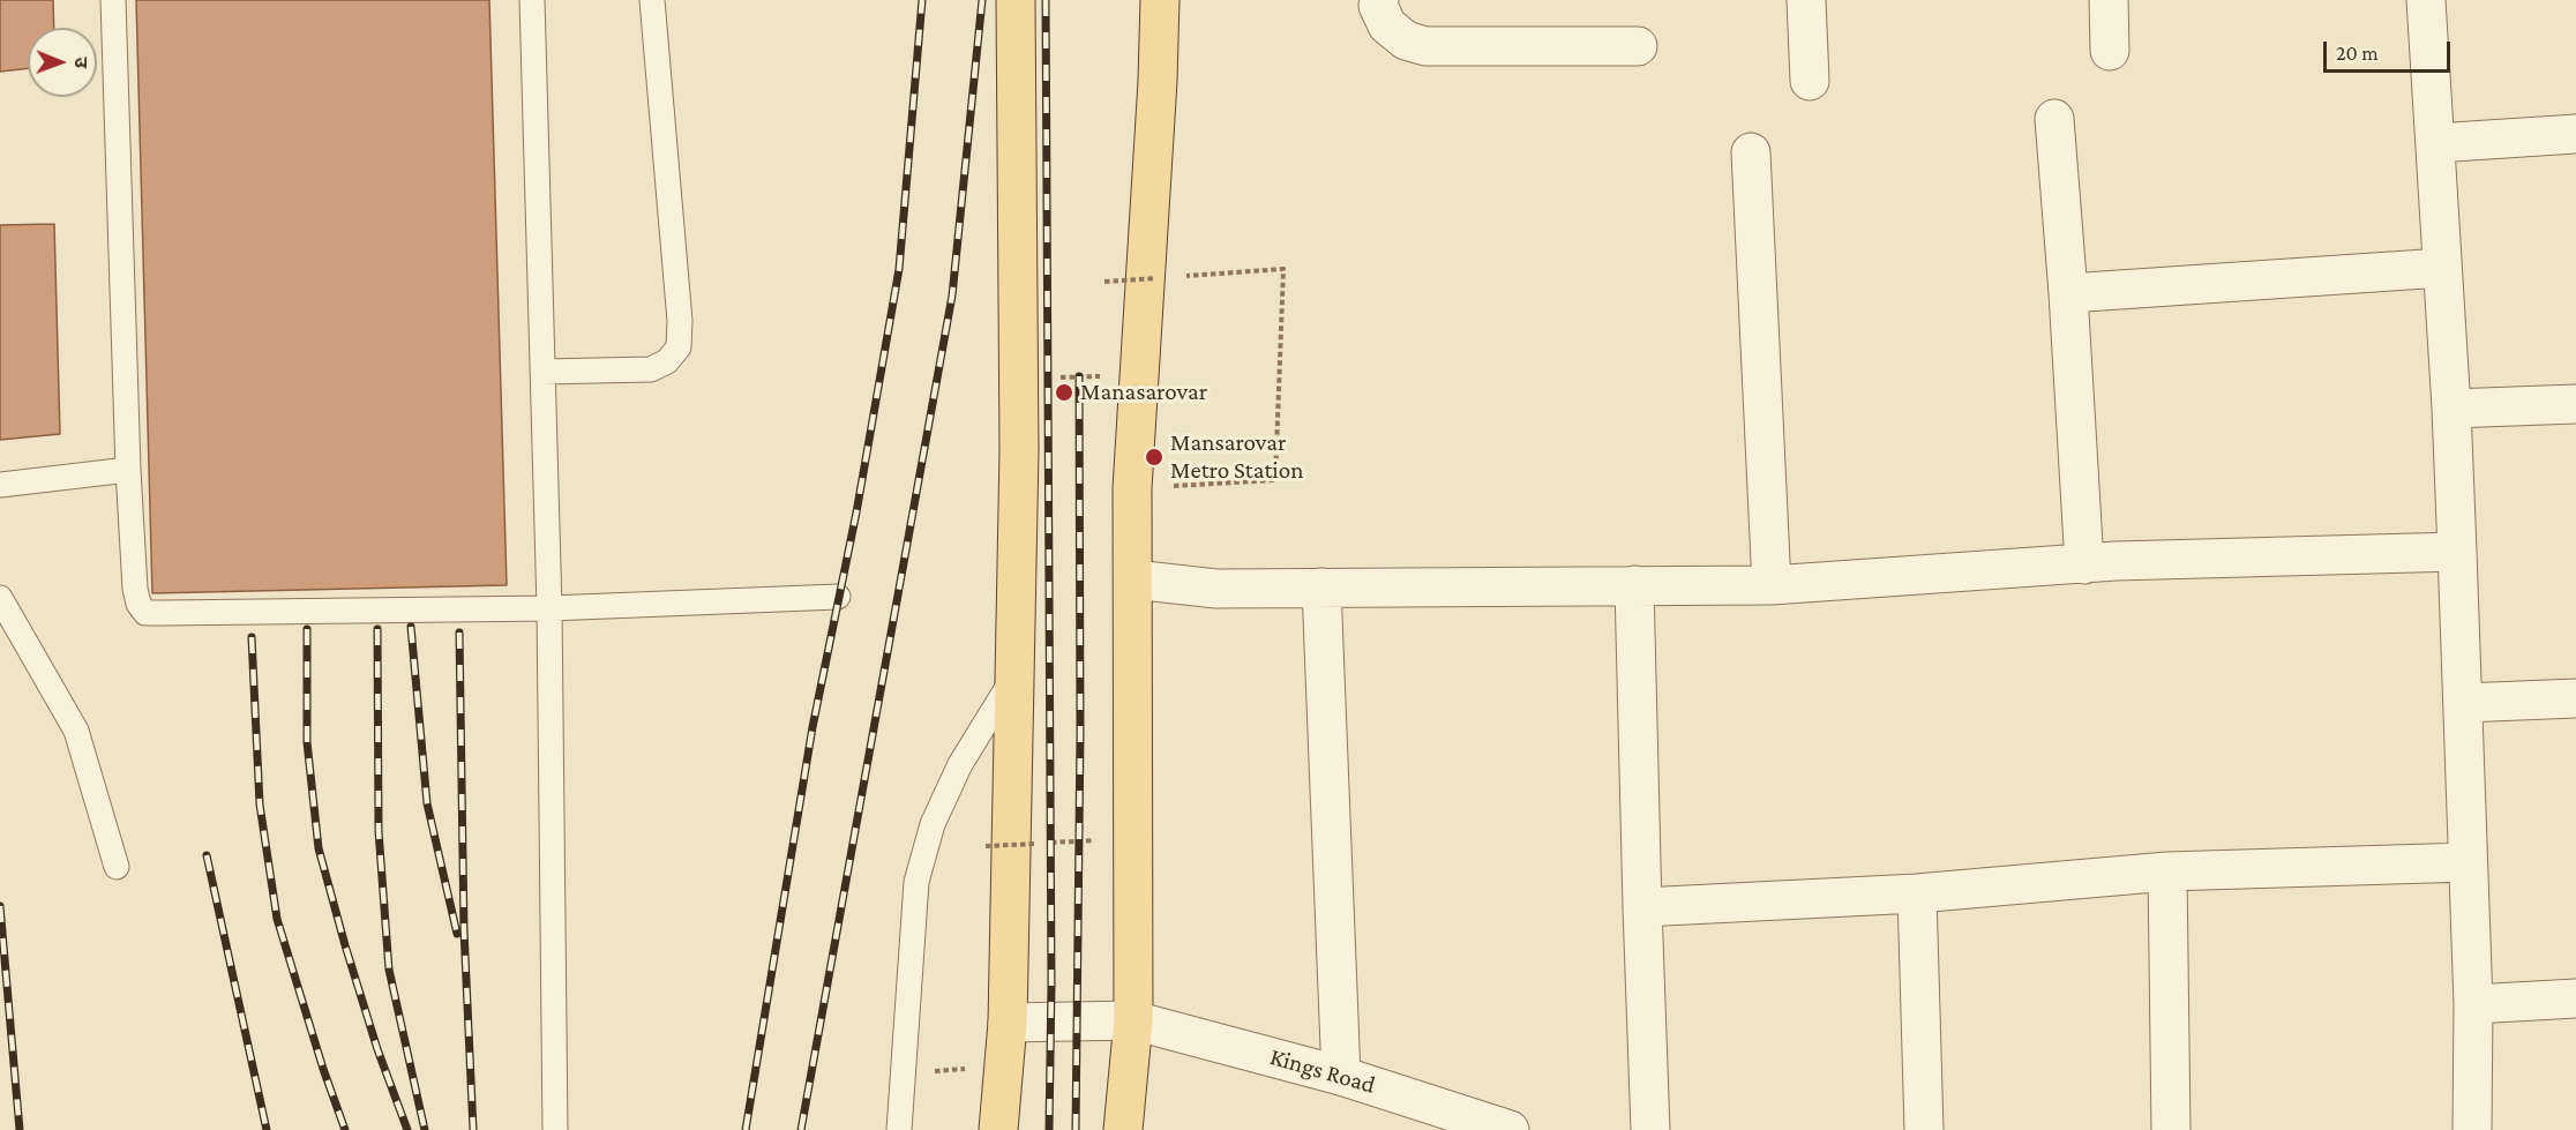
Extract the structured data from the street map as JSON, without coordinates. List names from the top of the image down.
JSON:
{
  "streets": {
    "street": ["Kings Road"]
  },
  "places": ["Manasarovar", "Mansarovar Metro Station"],
  "scale_bar": "20 m",
  "north": "right"
}
